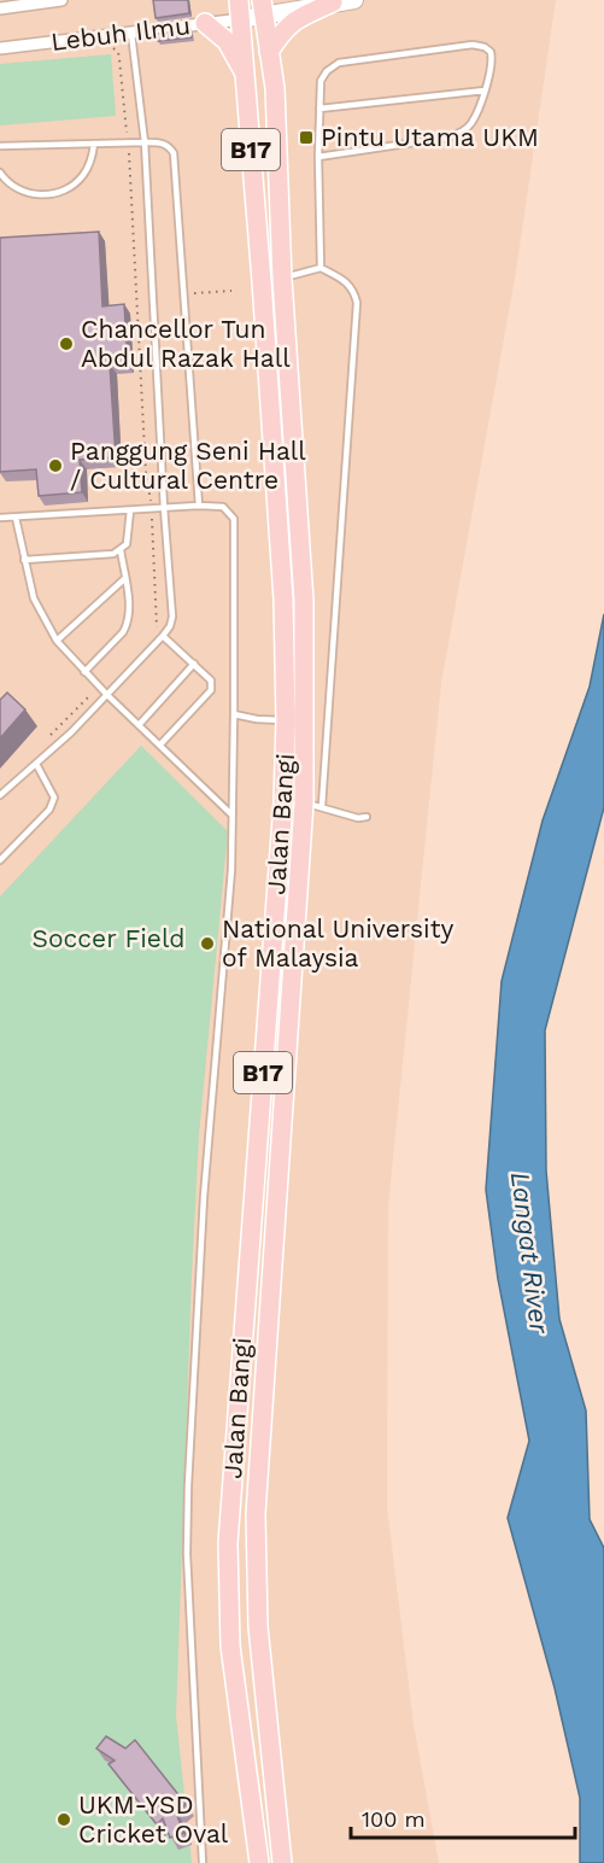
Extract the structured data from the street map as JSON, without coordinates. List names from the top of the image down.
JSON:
{
  "streets": {
    "main road": ["B17", "Jalan Bangi"],
    "street": ["Lebuh Ilmu"]
  },
  "crossings": [
    ["Lebuh Ilmu", "Jalan Bangi"]
  ],
  "water": ["Langat River"],
  "parks": ["Soccer Field"],
  "places": {
    "transit": ["Pintu Utama UKM"],
    "other": [
      "Chancellor Tun Abdul Razak Hall",
      "Panggung Seni Hall / Cultural Centre",
      "National University of Malaysia",
      "UKM-YSD Cricket Oval"
    ]
  },
  "scale_bar": "100 m"
}
